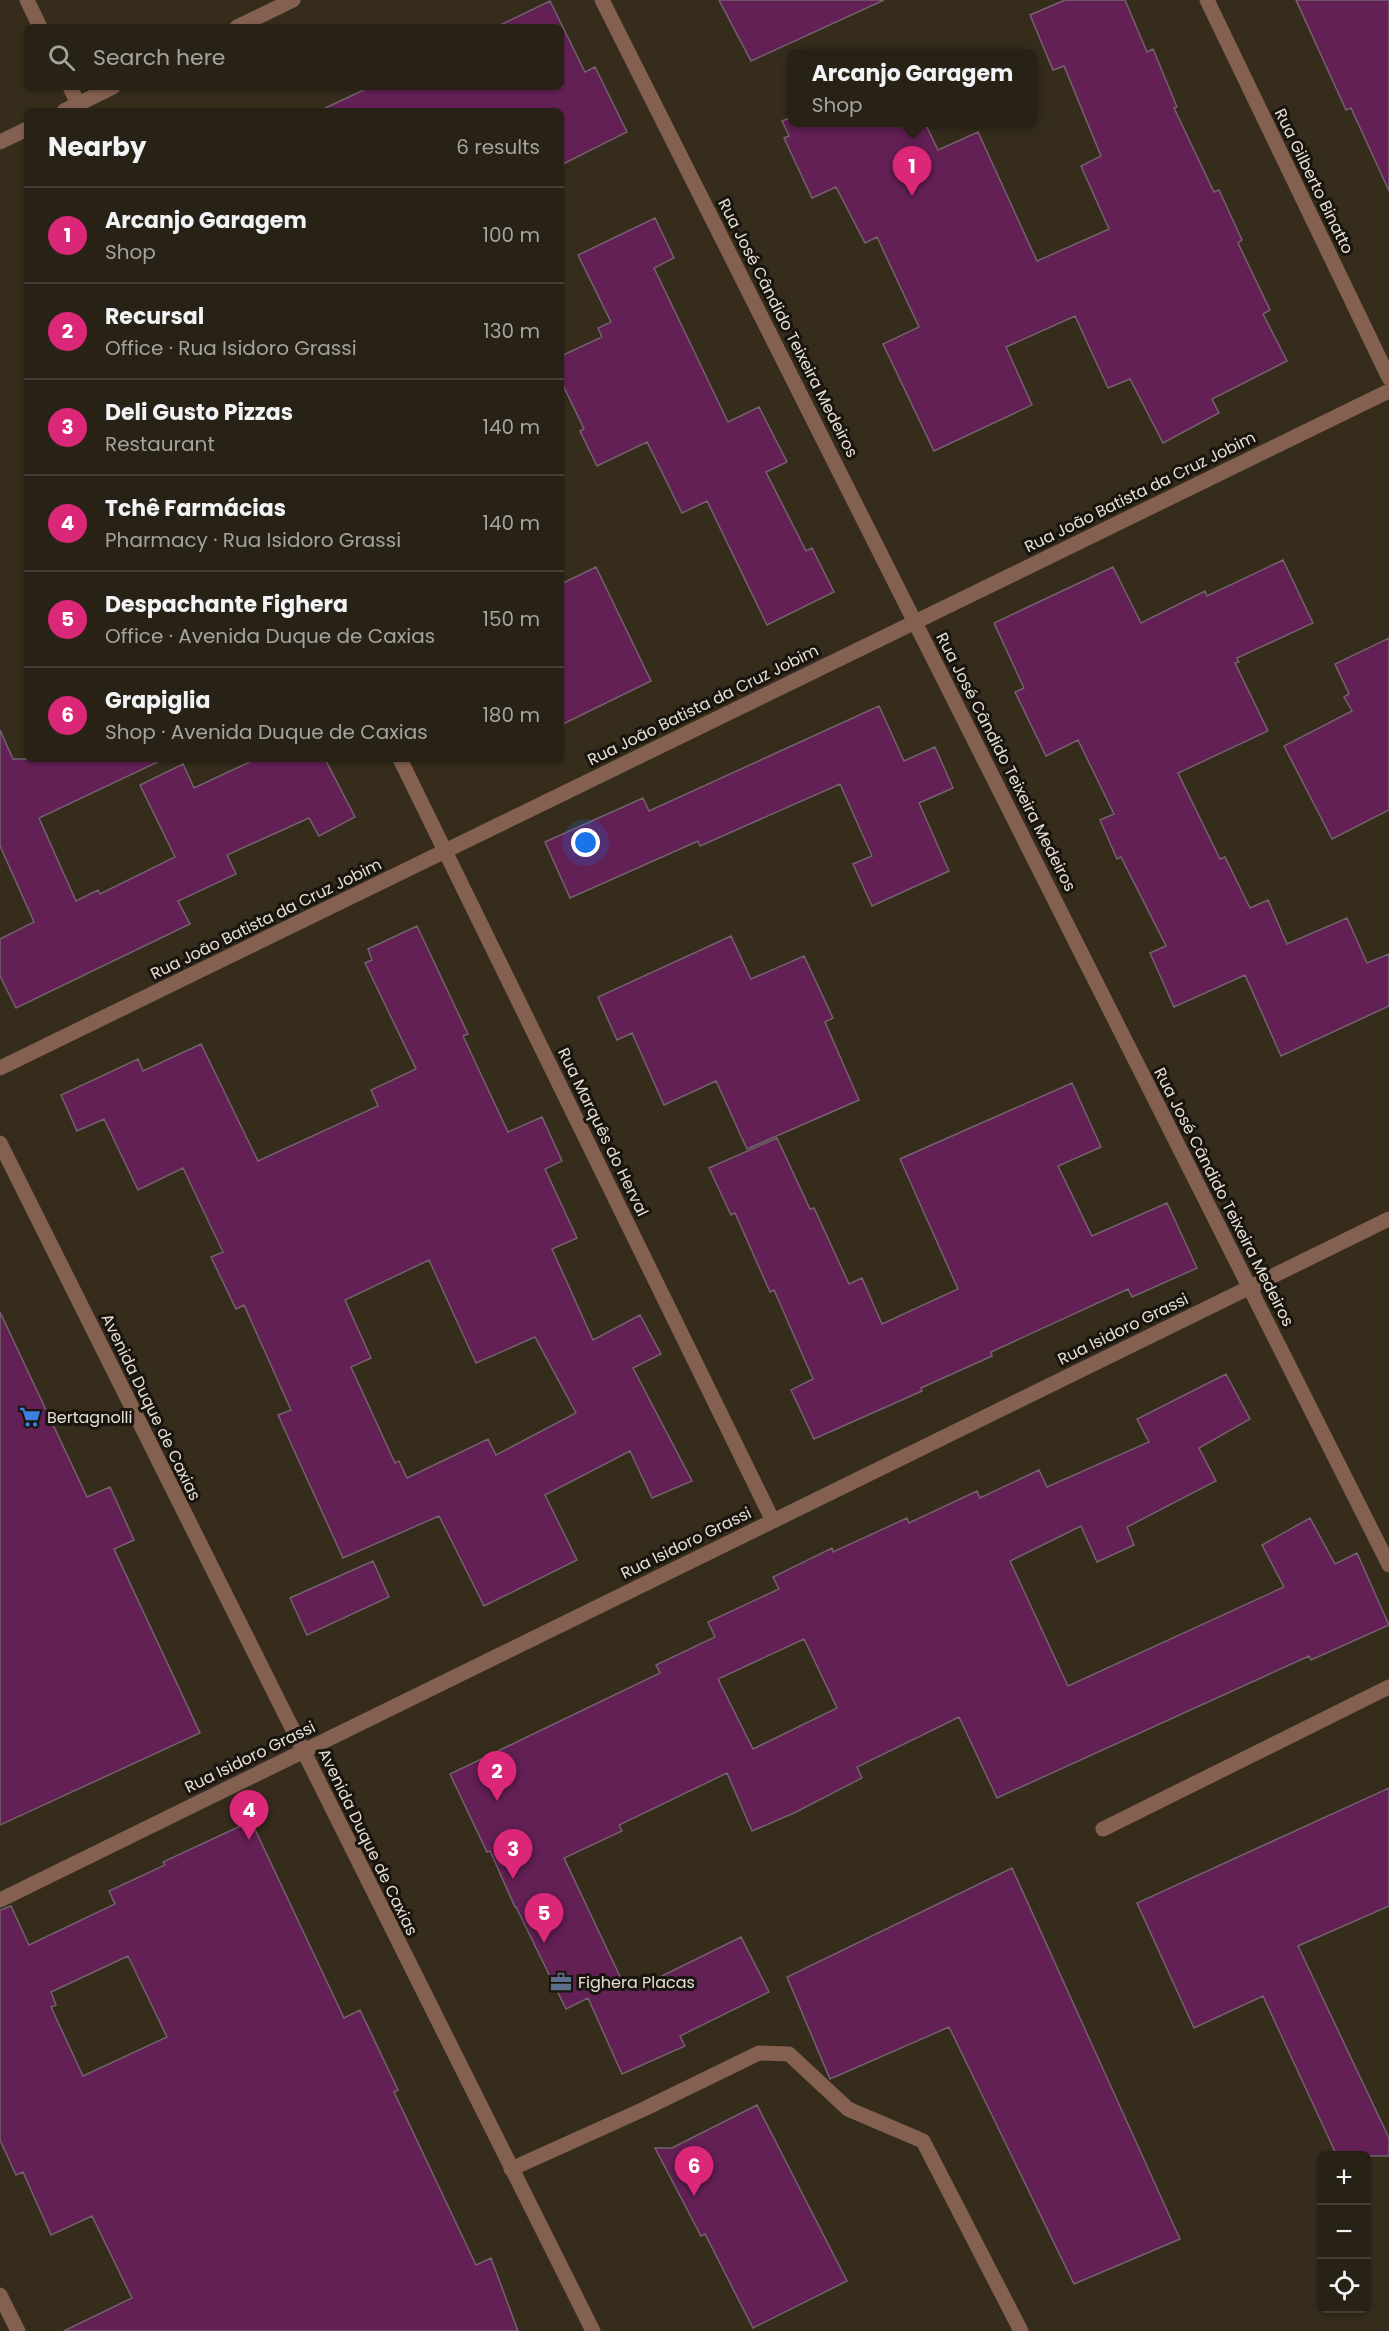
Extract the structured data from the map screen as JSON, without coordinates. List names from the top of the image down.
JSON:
{
  "streets": {
    "street": [
      "Rua Gilberto Binatto",
      "Rua José Cândido Teixeira Medeiros",
      "Rua João Batista da Cruz Jobim",
      "Rua Marquês do Herval",
      "Rua Isidoro Grassi",
      "Avenida Duque de Caxias"
    ]
  },
  "crossings": [
    ["Rua José Cândido Teixeira Medeiros", "Rua João Batista da Cruz Jobim"],
    ["Rua José Cândido Teixeira Medeiros", "Rua Isidoro Grassi"],
    ["Rua João Batista da Cruz Jobim", "Rua Marquês do Herval"],
    ["Rua Marquês do Herval", "Rua Isidoro Grassi"],
    ["Rua Isidoro Grassi", "Avenida Duque de Caxias"]
  ],
  "places": {
    "supermarket": ["Bertagnolli"],
    "office": ["Fighera Placas"]
  },
  "page": {
    "search": "Search here",
    "popup": ["Arcanjo Garagem", "Shop"],
    "heading": ["Nearby", "6 results"],
    "pins": [
      "1",
      "2",
      "4",
      "3",
      "5",
      "6"
    ],
    "list": [
      {
        "mark": "1",
        "name": "Arcanjo Garagem",
        "note": "Shop",
        "value": "100 m"
      },
      {
        "mark": "2",
        "name": "Recursal",
        "note": "Office · Rua Isidoro Grassi",
        "value": "130 m"
      },
      {
        "mark": "3",
        "name": "Deli Gusto Pizzas",
        "note": "Restaurant",
        "value": "140 m"
      },
      {
        "mark": "4",
        "name": "Tchê Farmácias",
        "note": "Pharmacy · Rua Isidoro Grassi",
        "value": "140 m"
      },
      {
        "mark": "5",
        "name": "Despachante Fighera",
        "note": "Office · Avenida Duque de Caxias",
        "value": "150 m"
      },
      {
        "mark": "6",
        "name": "Grapiglia",
        "note": "Shop · Avenida Duque de Caxias",
        "value": "180 m"
      }
    ],
    "map_buttons": ["+", "−"]
  }
}
